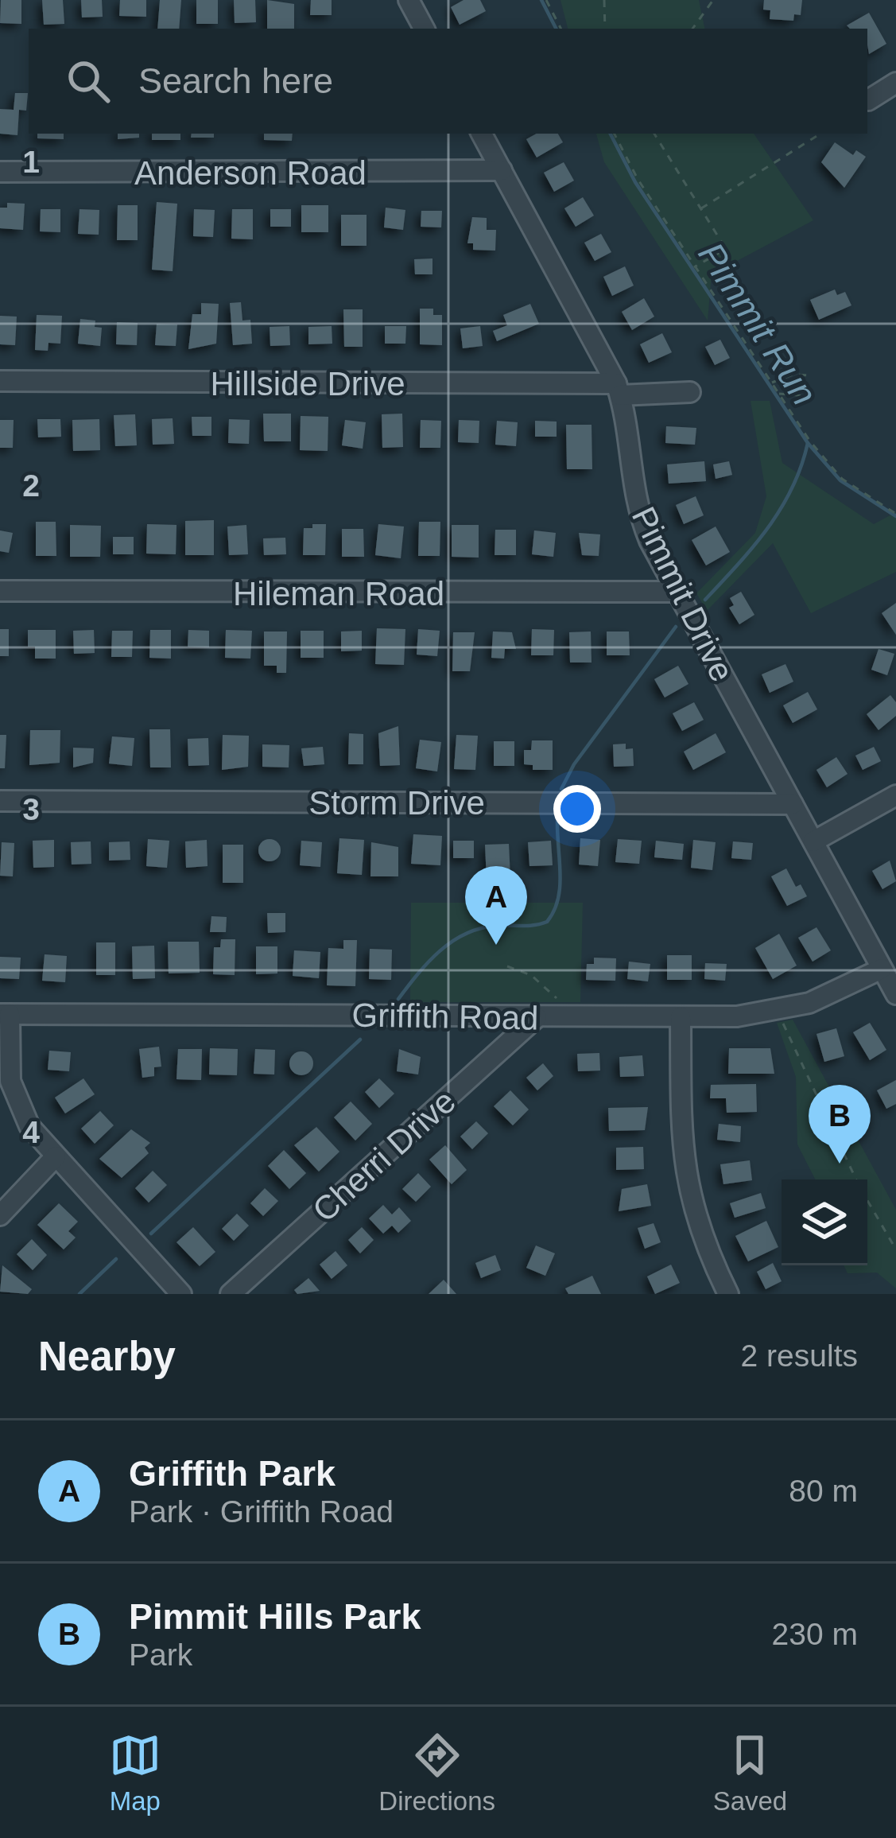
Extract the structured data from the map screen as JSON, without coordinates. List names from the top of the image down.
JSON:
{
  "streets": {
    "street": [
      "Anderson Road",
      "Hillside Drive",
      "Hileman Road",
      "Pimmit Drive",
      "Storm Drive",
      "Griffith Road",
      "Cherri Drive"
    ]
  },
  "crossings": [
    ["Anderson Road", "Pimmit Drive"],
    ["Hillside Drive", "Pimmit Drive"],
    ["Hileman Road", "Pimmit Drive"],
    ["Pimmit Drive", "Storm Drive"],
    ["Pimmit Drive", "Griffith Road"],
    ["Griffith Road", "Cherri Drive"]
  ],
  "water": ["Pimmit Run"],
  "page": {
    "search": "Search here",
    "pins": ["A", "B"],
    "heading": ["Nearby", "2 results"],
    "list": [
      {
        "mark": "A",
        "name": "Griffith Park",
        "note": "Park · Griffith Road",
        "value": "80 m"
      },
      {
        "mark": "B",
        "name": "Pimmit Hills Park",
        "note": "Park",
        "value": "230 m"
      }
    ],
    "nav": ["Map", "Directions", "Saved"]
  },
  "grid": {
    "rows": [
      "1",
      "2",
      "3",
      "4"
    ]
  }
}
